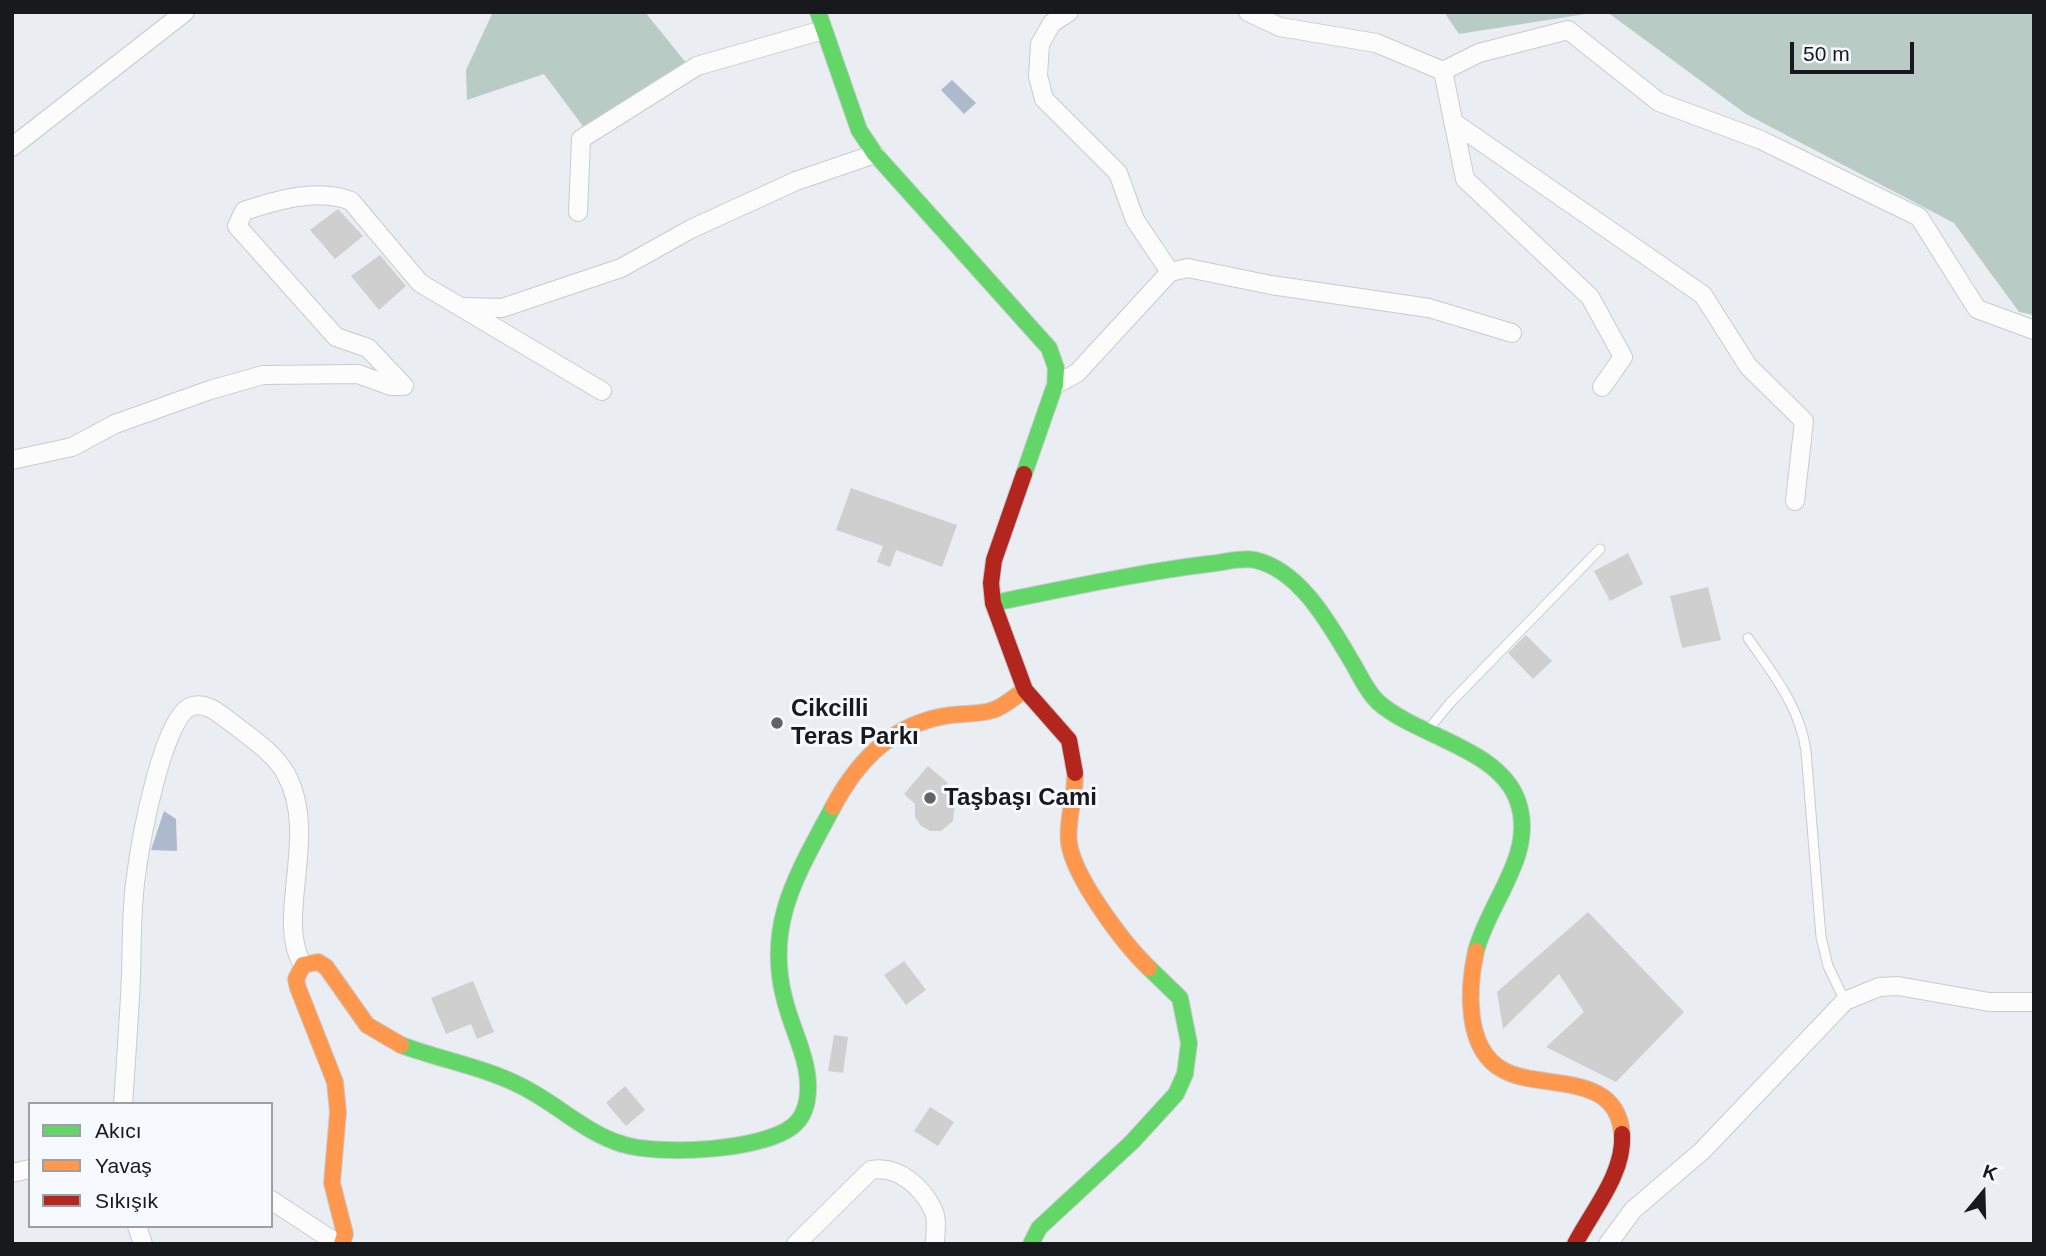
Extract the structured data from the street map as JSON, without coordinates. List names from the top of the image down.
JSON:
{
  "places": ["Cikcilli Teras Parkı", "Taşbaşı Cami"],
  "legend": ["Akıcı", "Yavaş", "Sıkışık"],
  "scale_bar": "50 m",
  "north": "top"
}
